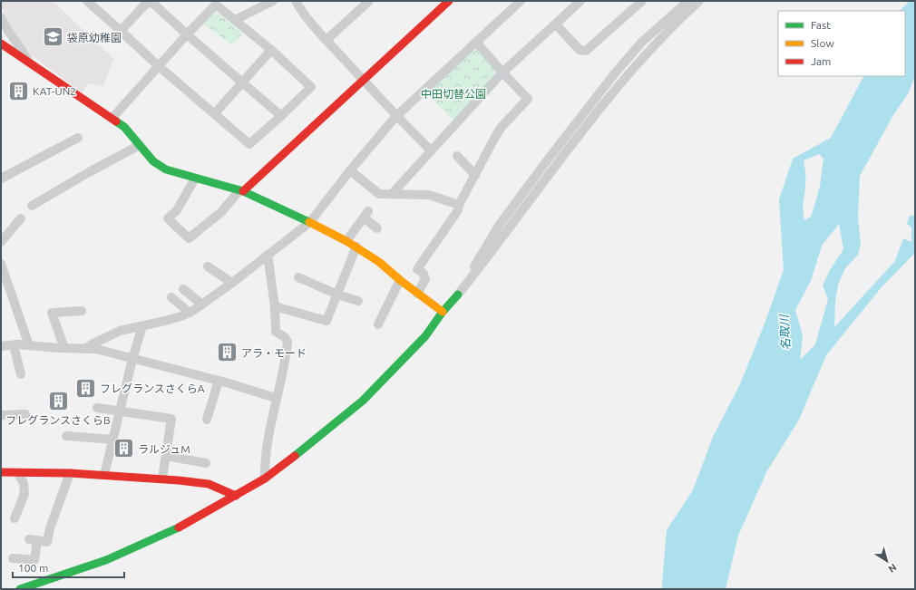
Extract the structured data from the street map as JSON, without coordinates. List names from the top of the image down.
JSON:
{
  "water": ["名取川"],
  "parks": ["中田切替公園"],
  "places": {
    "school or university": ["袋原幼稚園"],
    "building": [
      "KAT-UN2",
      "アラ・モード",
      "フレグランスさくらA",
      "フレグランスさくらB",
      "ラルジュM"
    ]
  },
  "legend": ["Fast", "Slow", "Jam"],
  "scale_bar": "100 m",
  "north": "bottom right"
}
